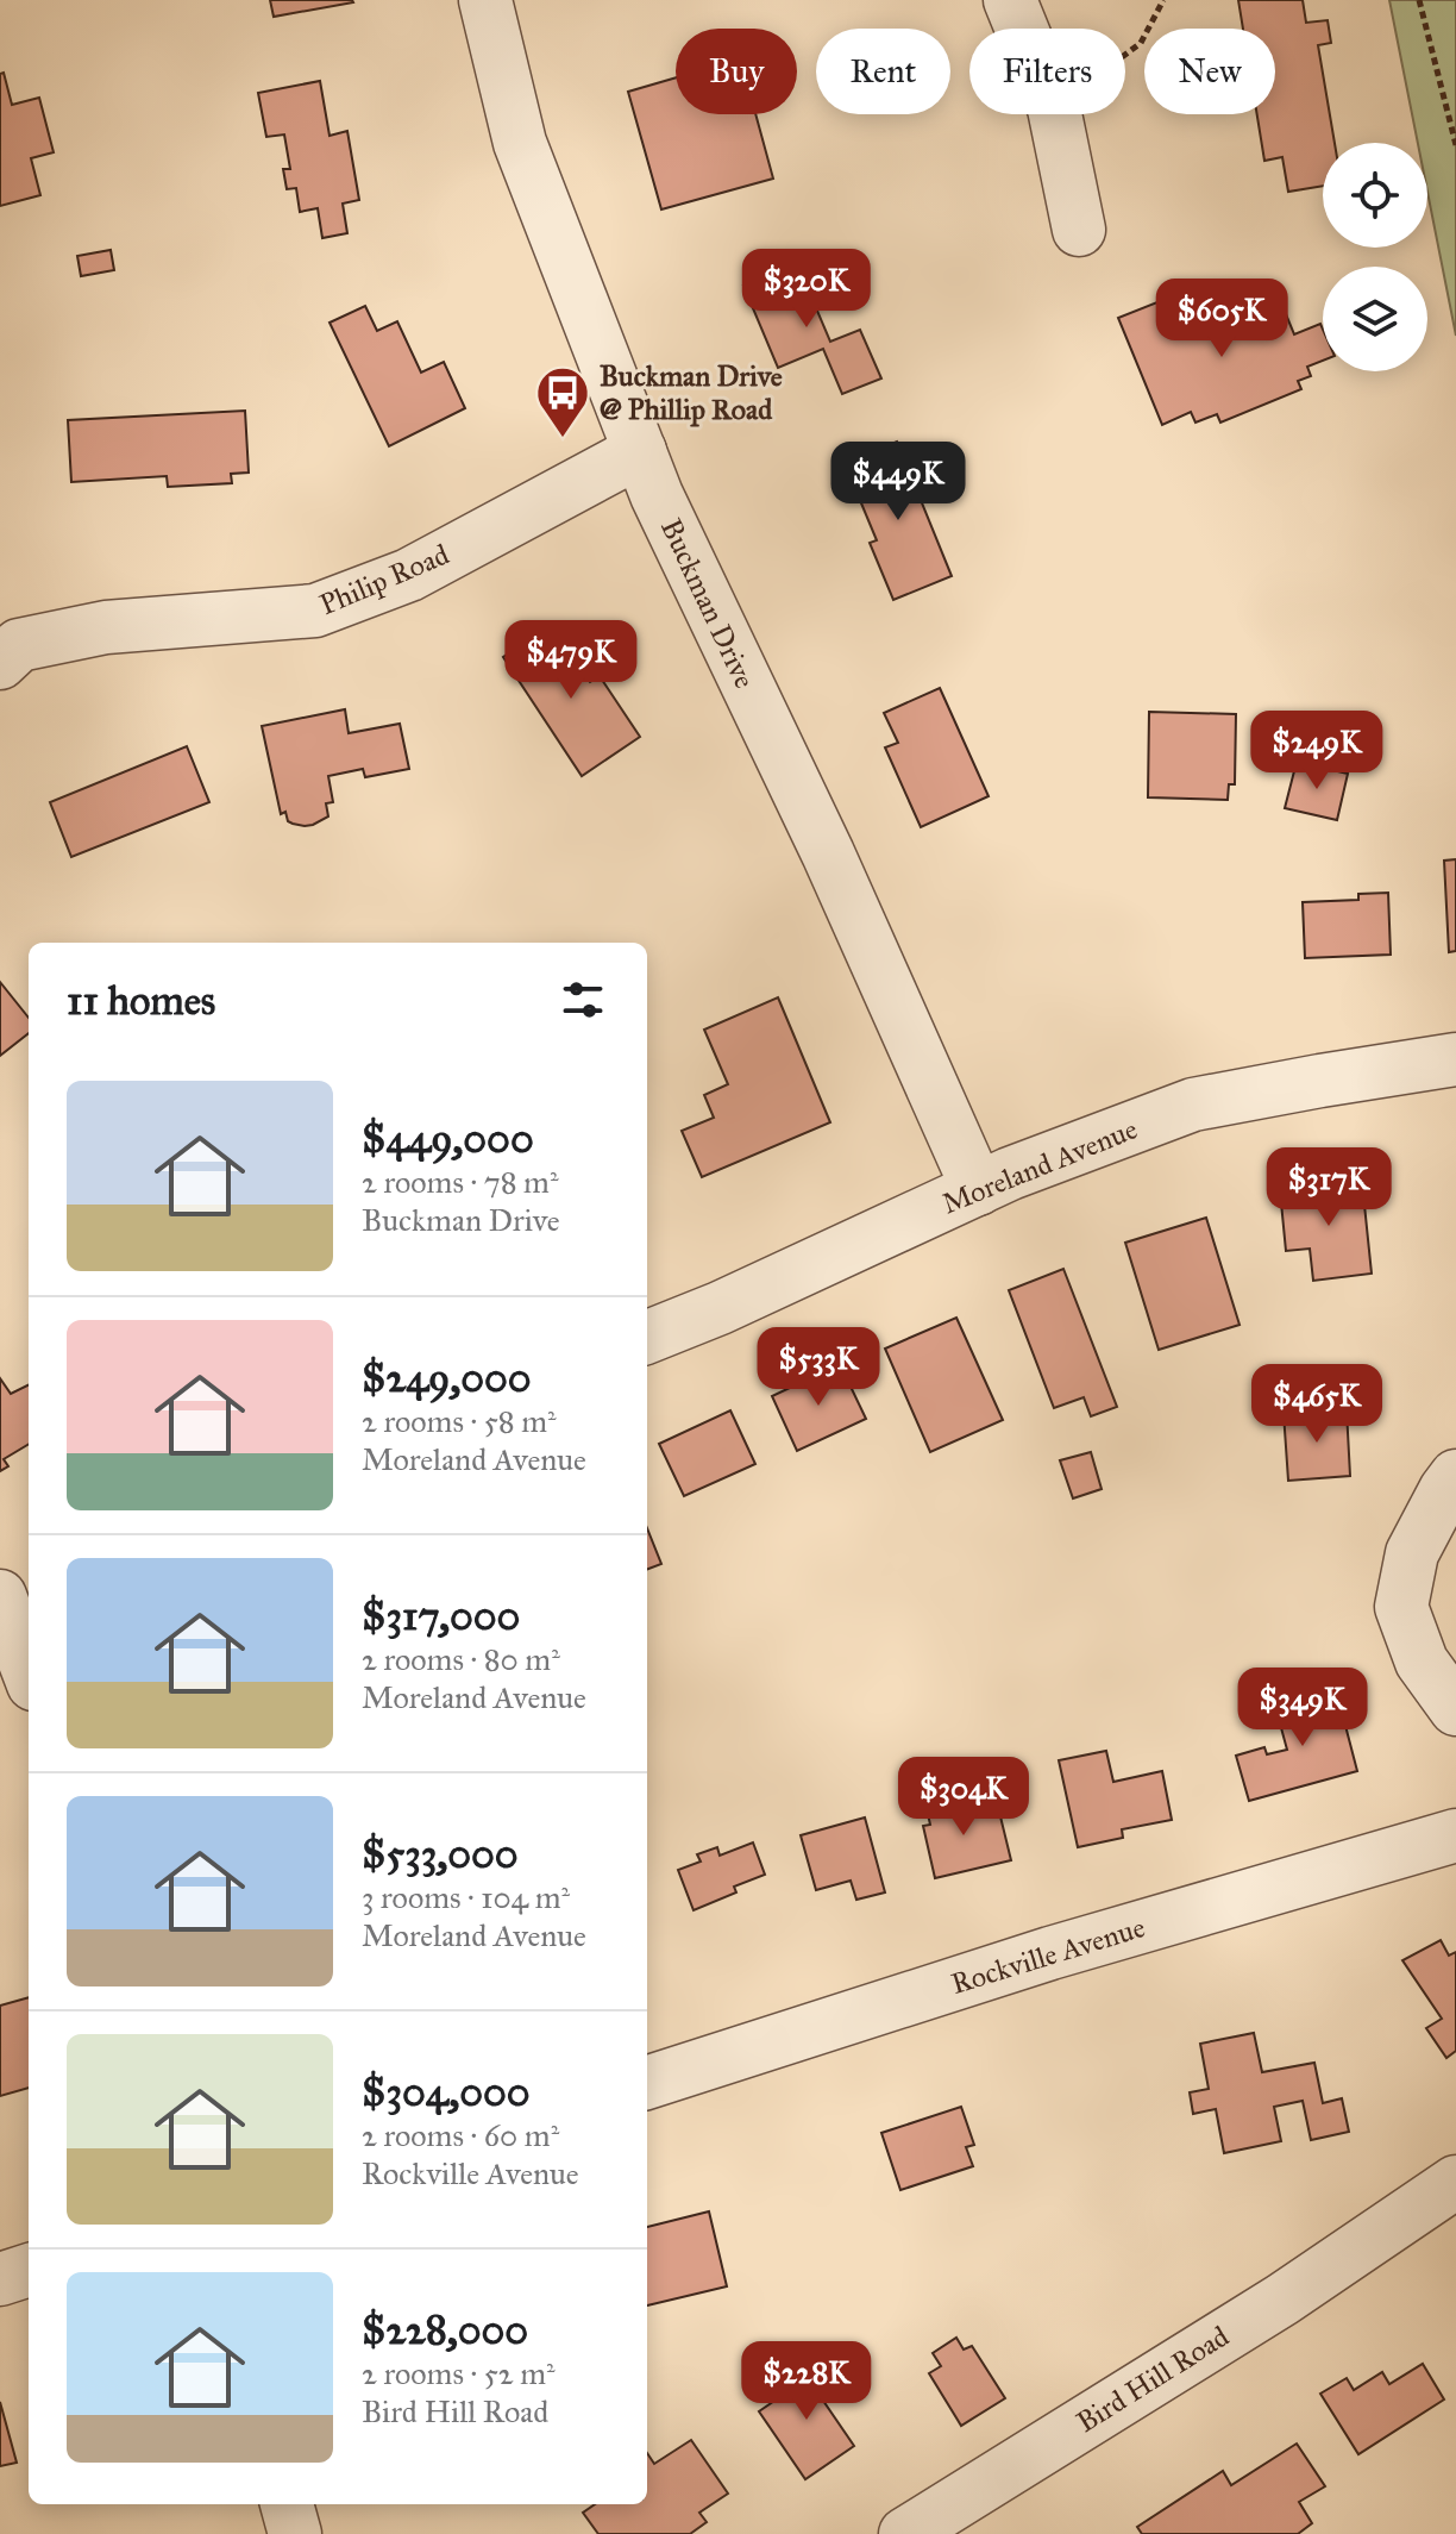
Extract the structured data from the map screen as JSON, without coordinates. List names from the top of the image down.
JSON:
{
  "streets": {
    "street": [
      "Philip Road",
      "Buckman Drive",
      "Moreland Avenue",
      "Rockville Avenue",
      "Bird Hill Road"
    ]
  },
  "crossings": [
    ["Philip Road", "Buckman Drive"],
    ["Buckman Drive", "Moreland Avenue"]
  ],
  "places": {
    "bus stop": ["Buckman Drive @ Phillip Road"]
  },
  "page": {
    "chip": [
      "Buy",
      "Rent",
      "Filters",
      "New"
    ],
    "price": [
      "$320K",
      "$605K",
      "$449K",
      "$479K",
      "$249K",
      "$317K",
      "$533K",
      "$465K",
      "$349K",
      "$304K",
      "$228K"
    ],
    "heading": "11 homes",
    "list": [
      {
        "name": "$449,000",
        "note": "2 rooms · 78 m² · Buckman Drive"
      },
      {
        "name": "$249,000",
        "note": "2 rooms · 58 m² · Moreland Avenue"
      },
      {
        "name": "$317,000",
        "note": "2 rooms · 80 m² · Moreland Avenue"
      },
      {
        "name": "$533,000",
        "note": "3 rooms · 104 m² · Moreland Avenue"
      },
      {
        "name": "$304,000",
        "note": "2 rooms · 60 m² · Rockville Avenue"
      },
      {
        "name": "$228,000",
        "note": "2 rooms · 52 m² · Bird Hill Road"
      }
    ]
  }
}
